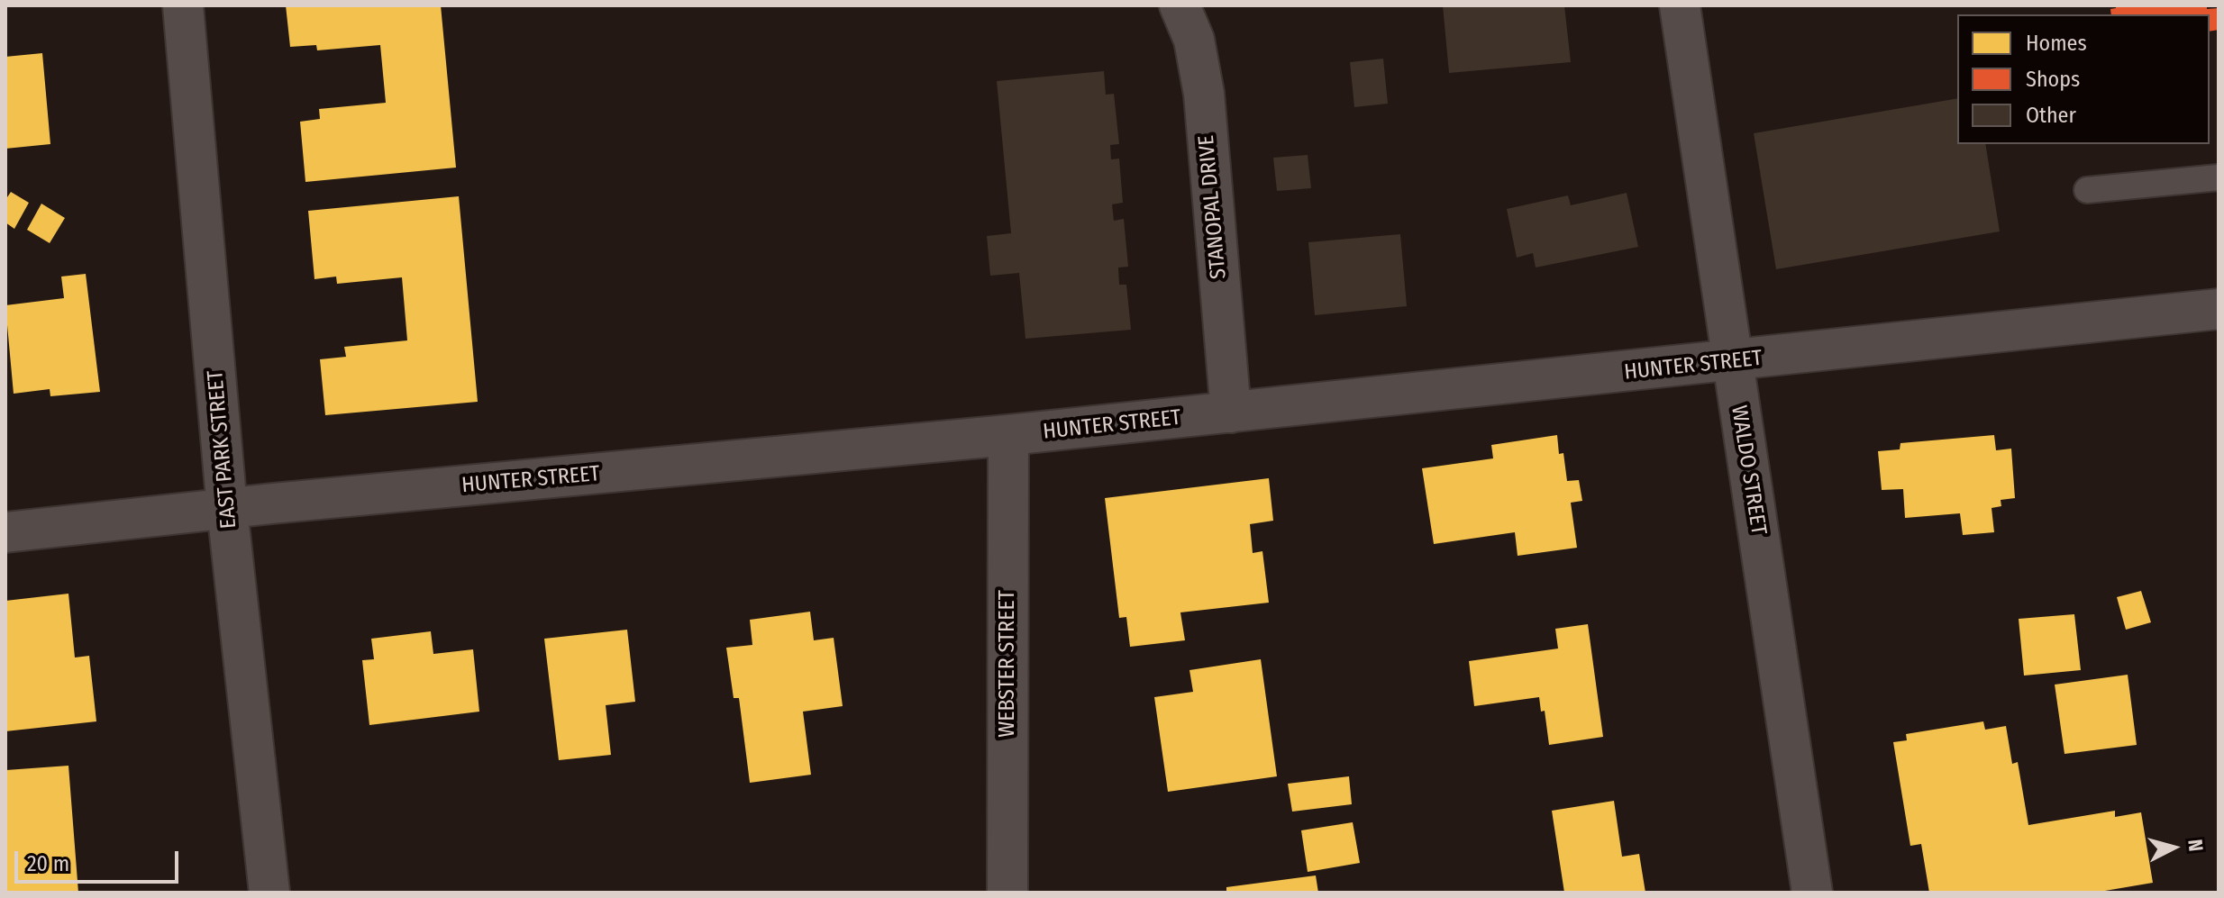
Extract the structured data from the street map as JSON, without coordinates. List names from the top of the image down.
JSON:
{
  "streets": {
    "street": [
      "STANOPAL DRIVE",
      "HUNTER STREET",
      "EAST PARK STREET",
      "WALDO STREET",
      "WEBSTER STREET"
    ]
  },
  "crossings": [
    ["STANOPAL DRIVE", "HUNTER STREET"],
    ["HUNTER STREET", "EAST PARK STREET"],
    ["HUNTER STREET", "WALDO STREET"],
    ["HUNTER STREET", "WEBSTER STREET"]
  ],
  "legend": ["Homes", "Shops", "Other"],
  "scale_bar": "20 m",
  "north": "right"
}
